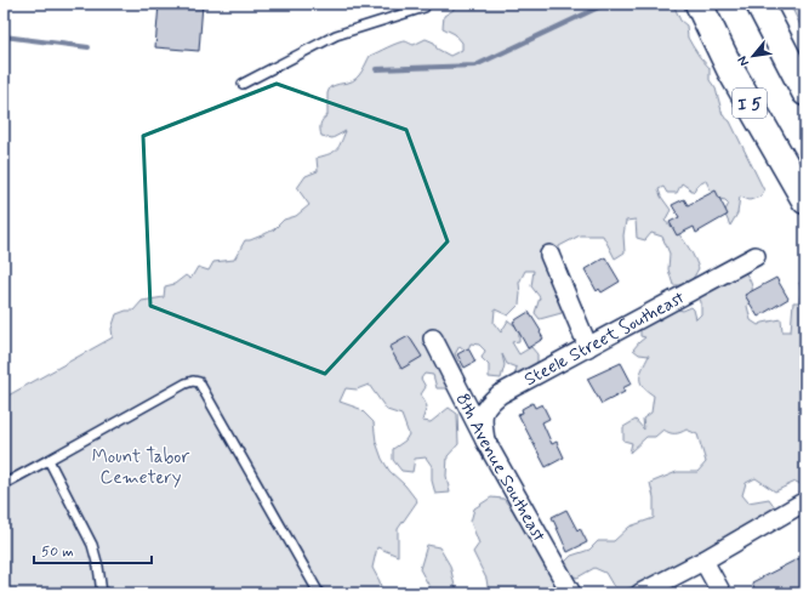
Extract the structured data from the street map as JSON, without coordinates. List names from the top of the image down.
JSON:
{
  "streets": {
    "highway": ["I 5"],
    "street": ["Steele Street Southeast", "8th Avenue Southeast"]
  },
  "crossings": [
    ["Steele Street Southeast", "8th Avenue Southeast"]
  ],
  "parks": ["Mount Tabor Cemetery"],
  "scale_bar": "50 m",
  "north": "bottom left"
}
